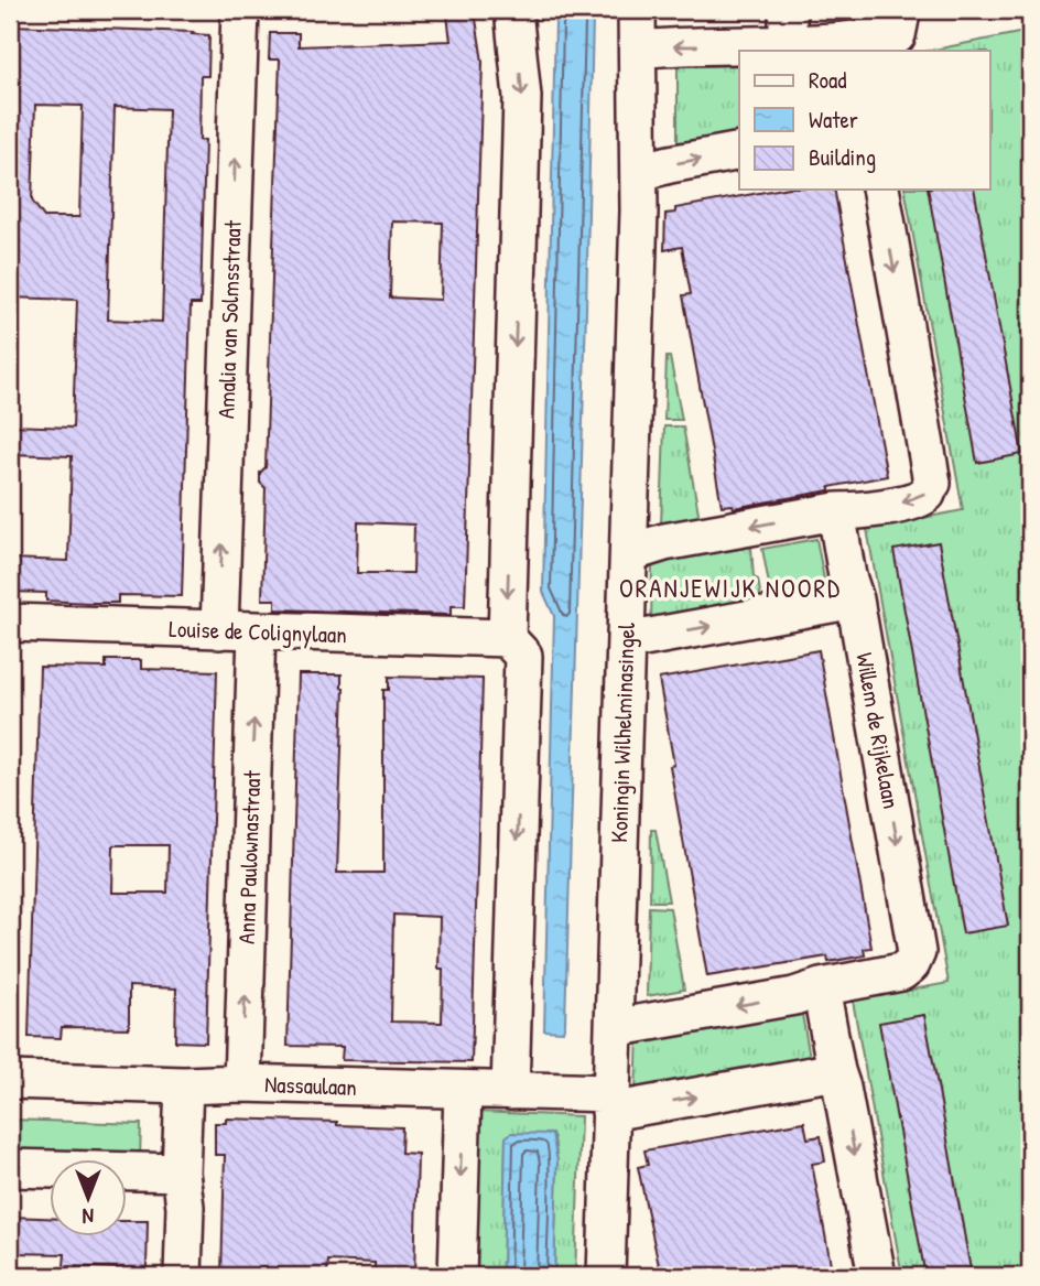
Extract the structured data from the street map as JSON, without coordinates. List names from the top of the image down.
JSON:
{
  "streets": {
    "street": [
      "Amalia van Solmsstraat",
      "Louise de Colignylaan",
      "Willem de Rijkelaan",
      "Koningin Wilhelminasingel",
      "Anna Paulownastraat",
      "Nassaulaan"
    ]
  },
  "crossings": [
    ["Amalia van Solmsstraat", "Louise de Colignylaan"],
    ["Louise de Colignylaan", "Anna Paulownastraat"],
    ["Willem de Rijkelaan", "Koningin Wilhelminasingel"],
    ["Koningin Wilhelminasingel", "Nassaulaan"],
    ["Anna Paulownastraat", "Nassaulaan"]
  ],
  "districts": ["ORANJEWIJK NOORD"],
  "legend": ["Road", "Water", "Building"],
  "north": "bottom"
}
